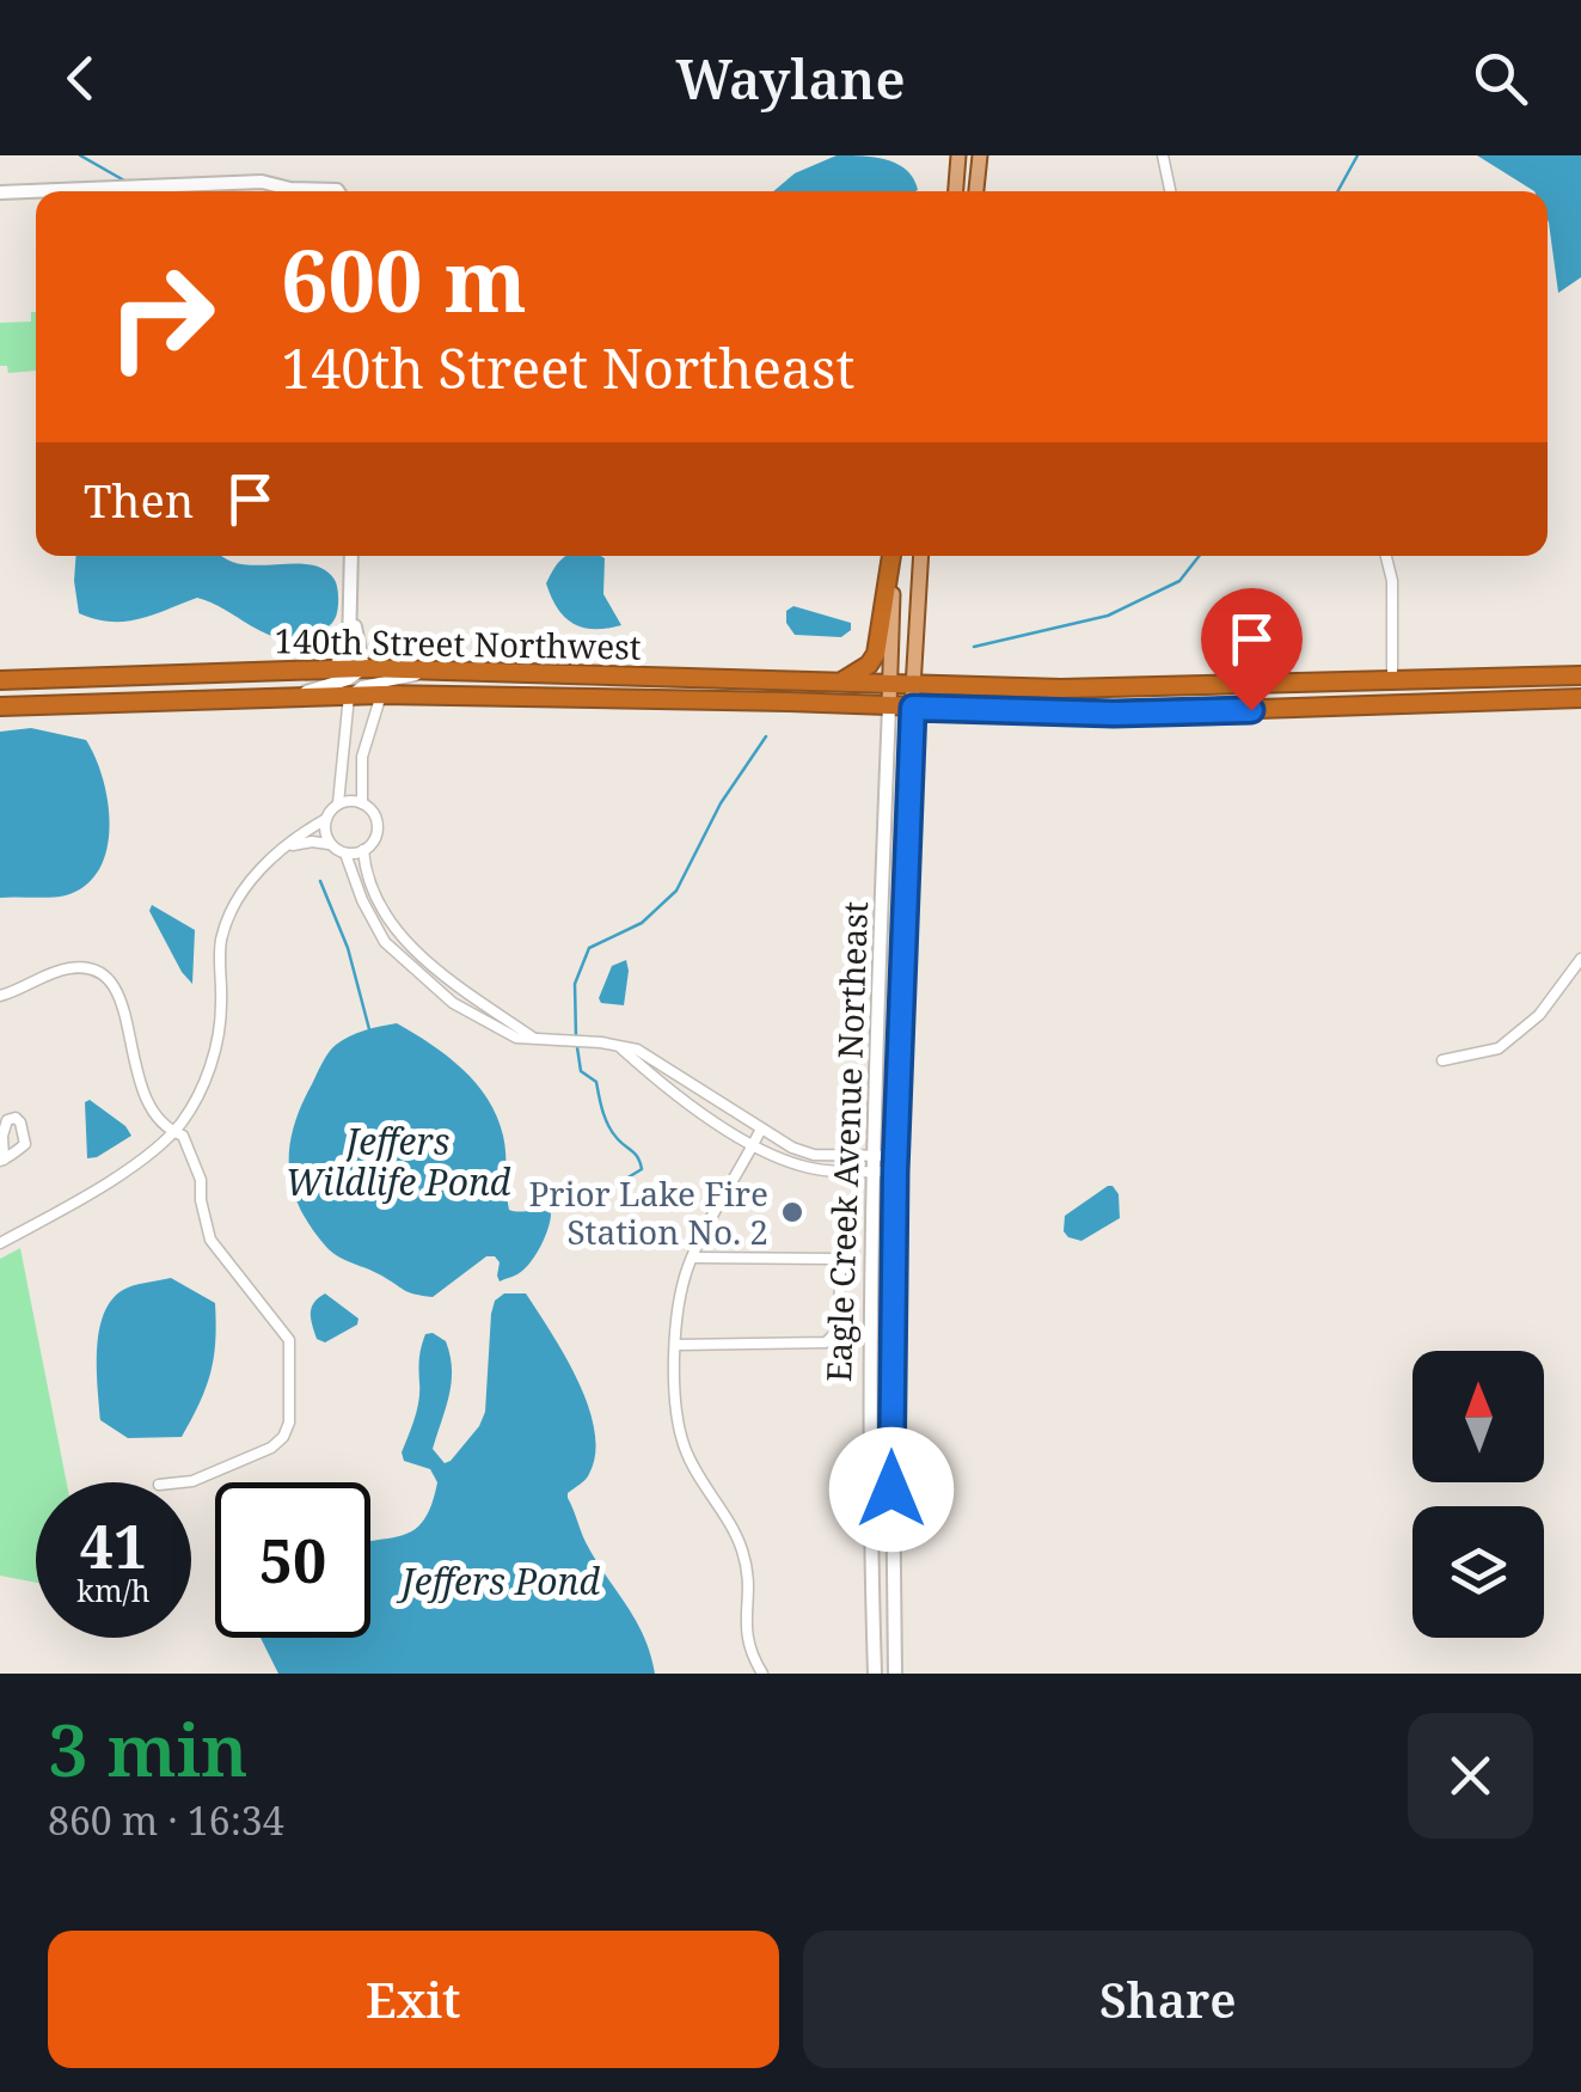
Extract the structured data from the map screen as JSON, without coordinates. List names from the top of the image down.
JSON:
{
  "streets": {
    "highway": ["140th Street Northwest"],
    "main road": ["Eagle Creek Avenue Northeast"]
  },
  "crossings": [
    ["140th Street Northwest", "Eagle Creek Avenue Northeast"]
  ],
  "water": ["Jeffers Wildlife Pond", "Jeffers Pond"],
  "places": ["Prior Lake Fire Station No. 2"],
  "north": "top",
  "page": {
    "header": "Waylane",
    "turn": ["600 m", "140th Street Northeast"],
    "then": "Then",
    "speed": "41 km/h",
    "limit": "50",
    "heading": ["3 min", "860 m · 16:34"],
    "buttons": ["Exit", "Share"]
  }
}
